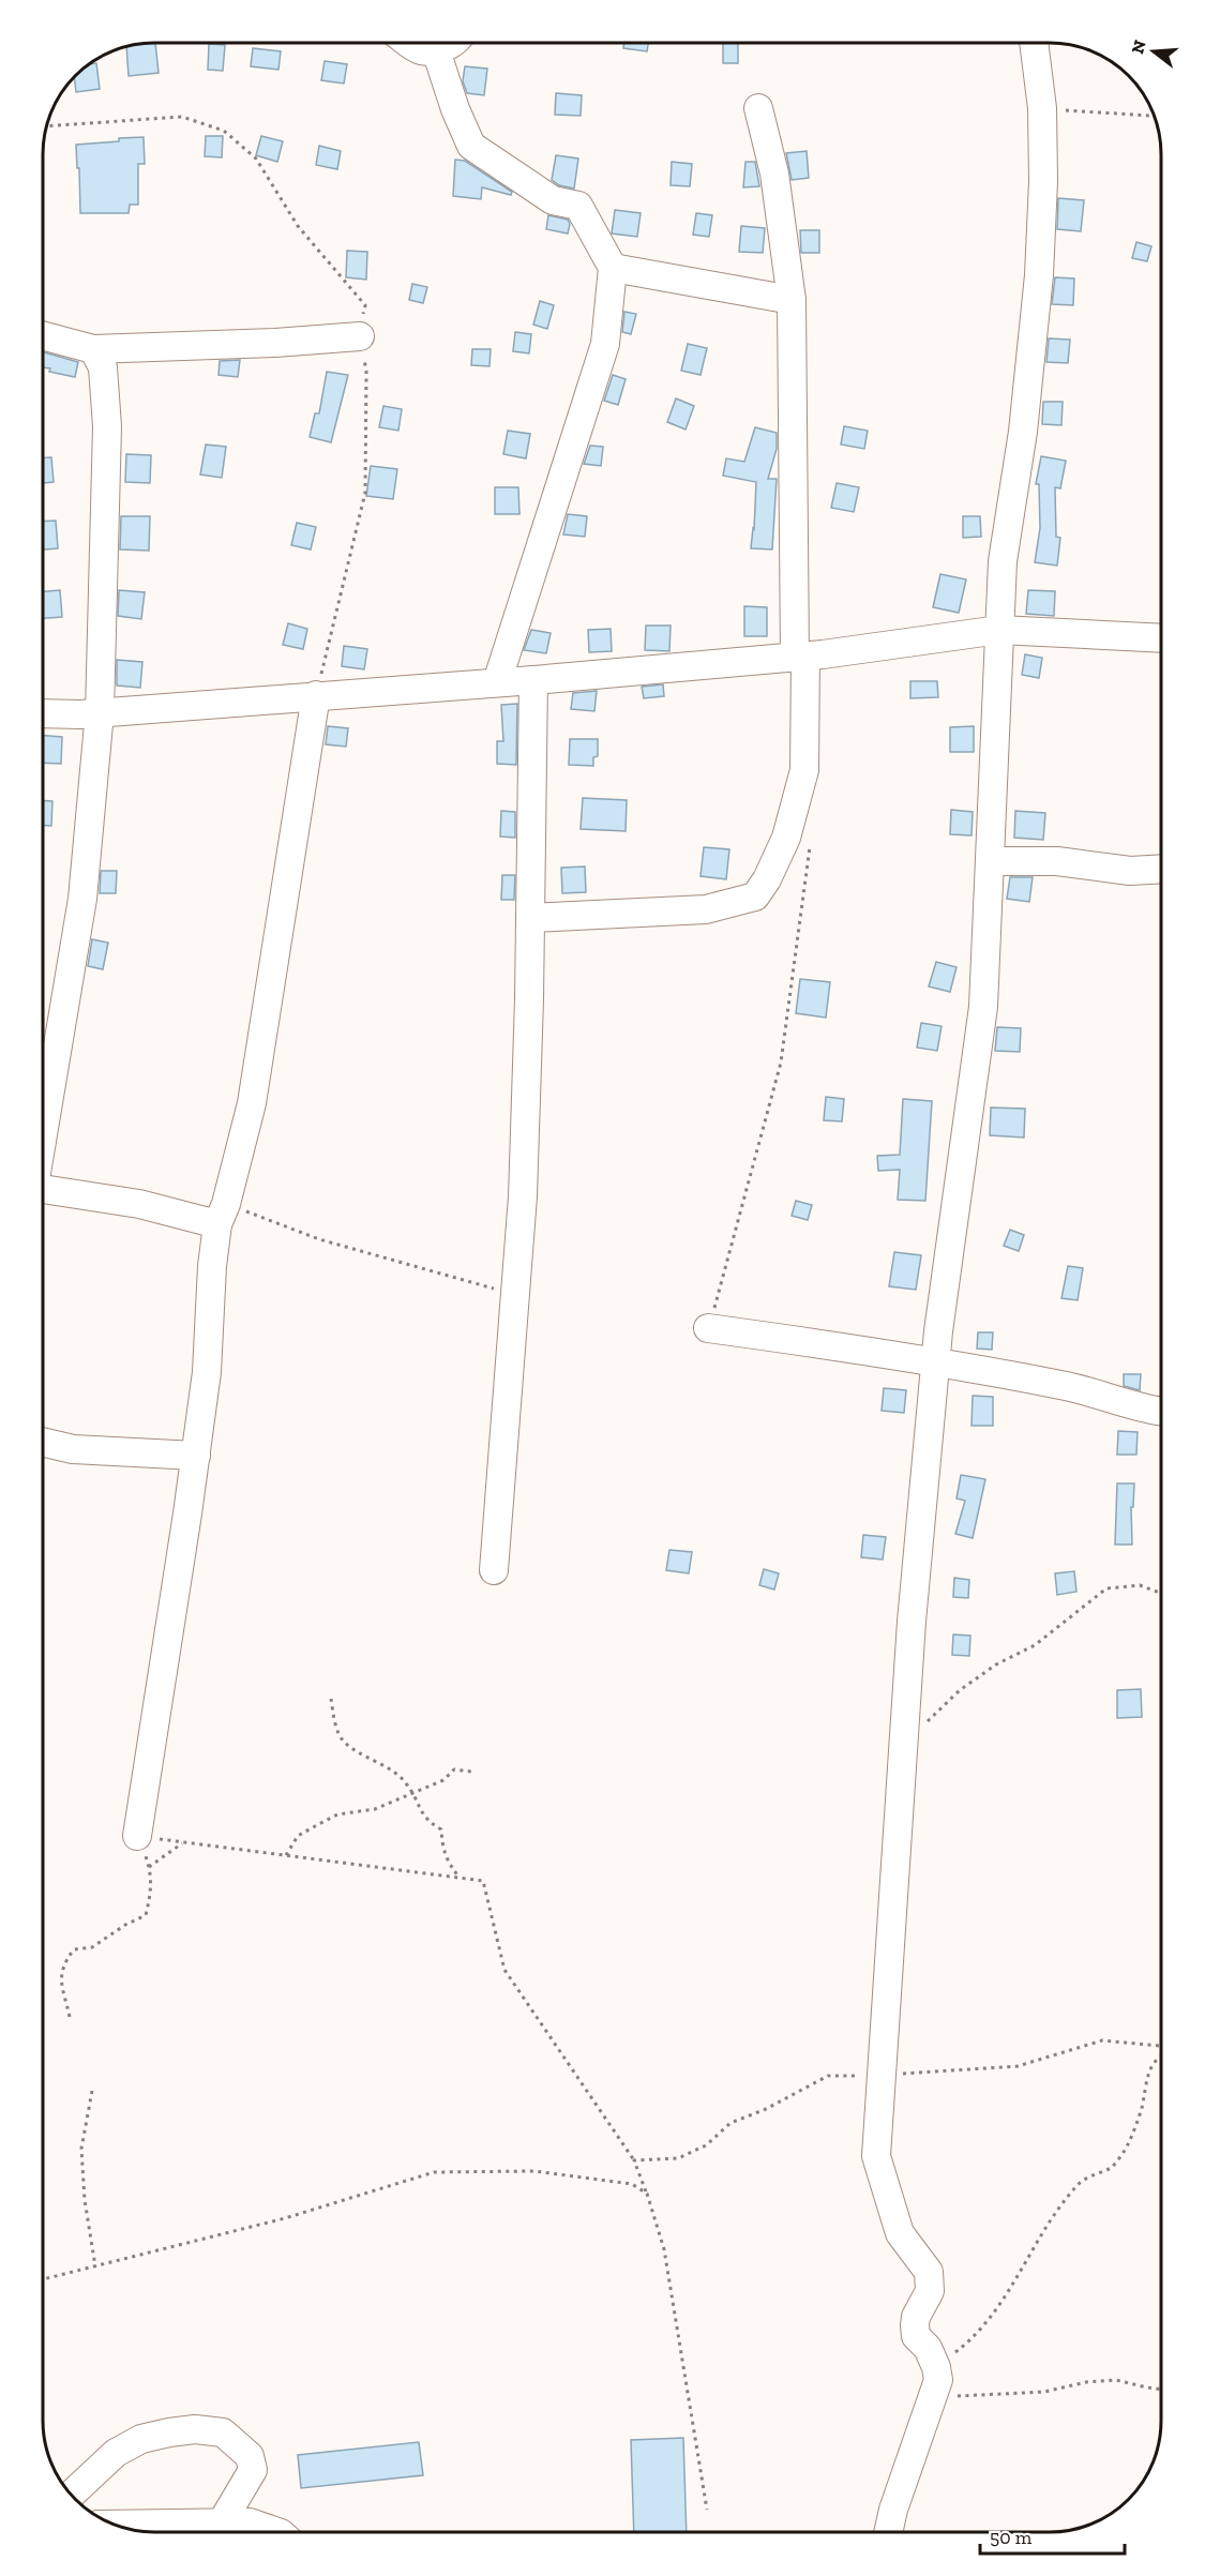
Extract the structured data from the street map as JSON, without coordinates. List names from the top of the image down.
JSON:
{
  "scale_bar": "50 m",
  "north": "left"
}
